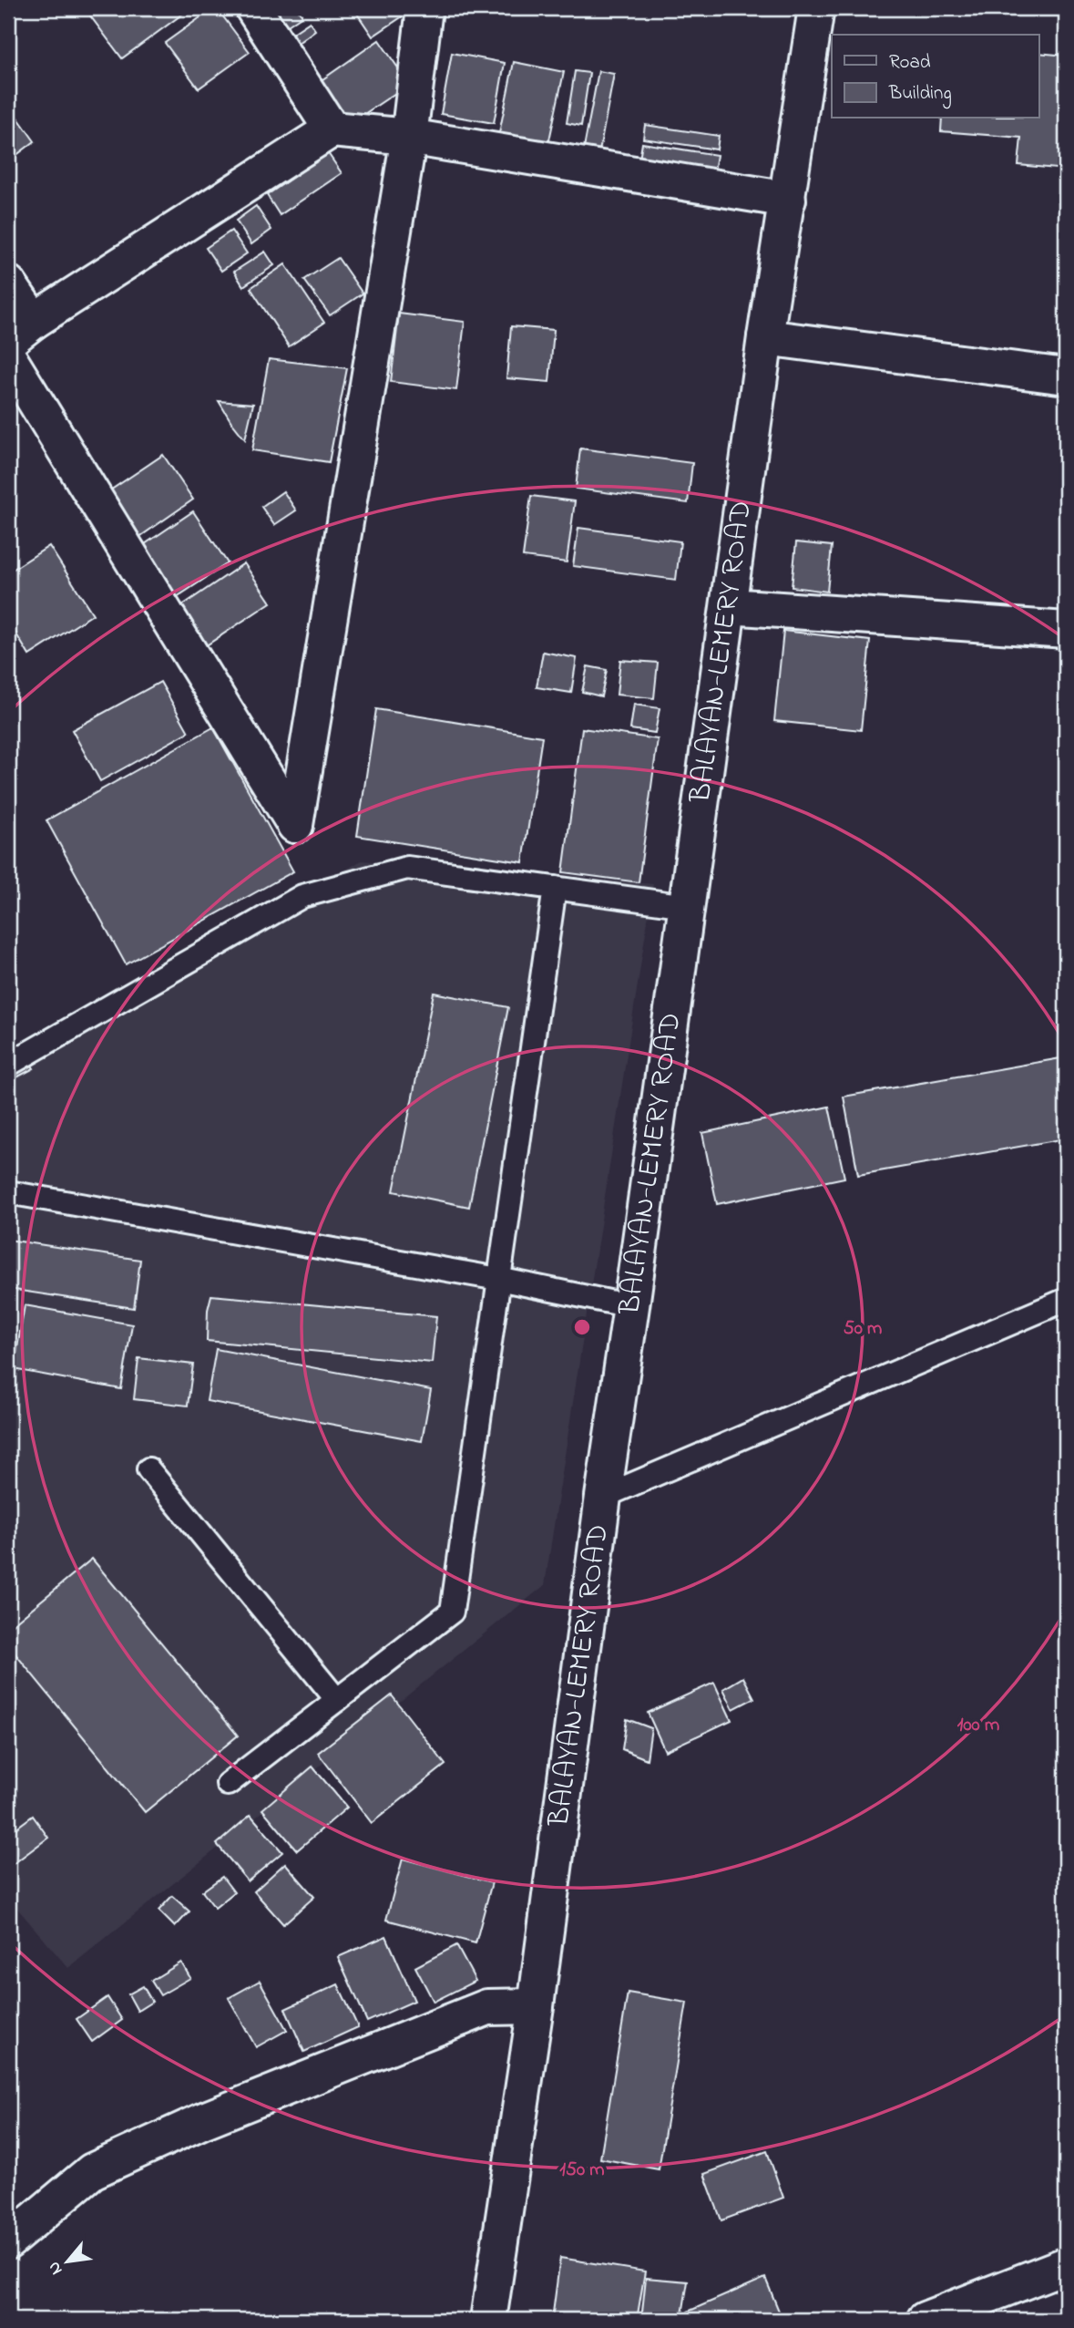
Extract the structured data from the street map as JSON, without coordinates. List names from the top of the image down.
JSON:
{
  "streets": {
    "street": ["BALAYAN-LEMERY ROAD"]
  },
  "legend": ["Road", "Building"],
  "north": "bottom left",
  "rings": ["50 m", "100 m", "150 m"]
}
